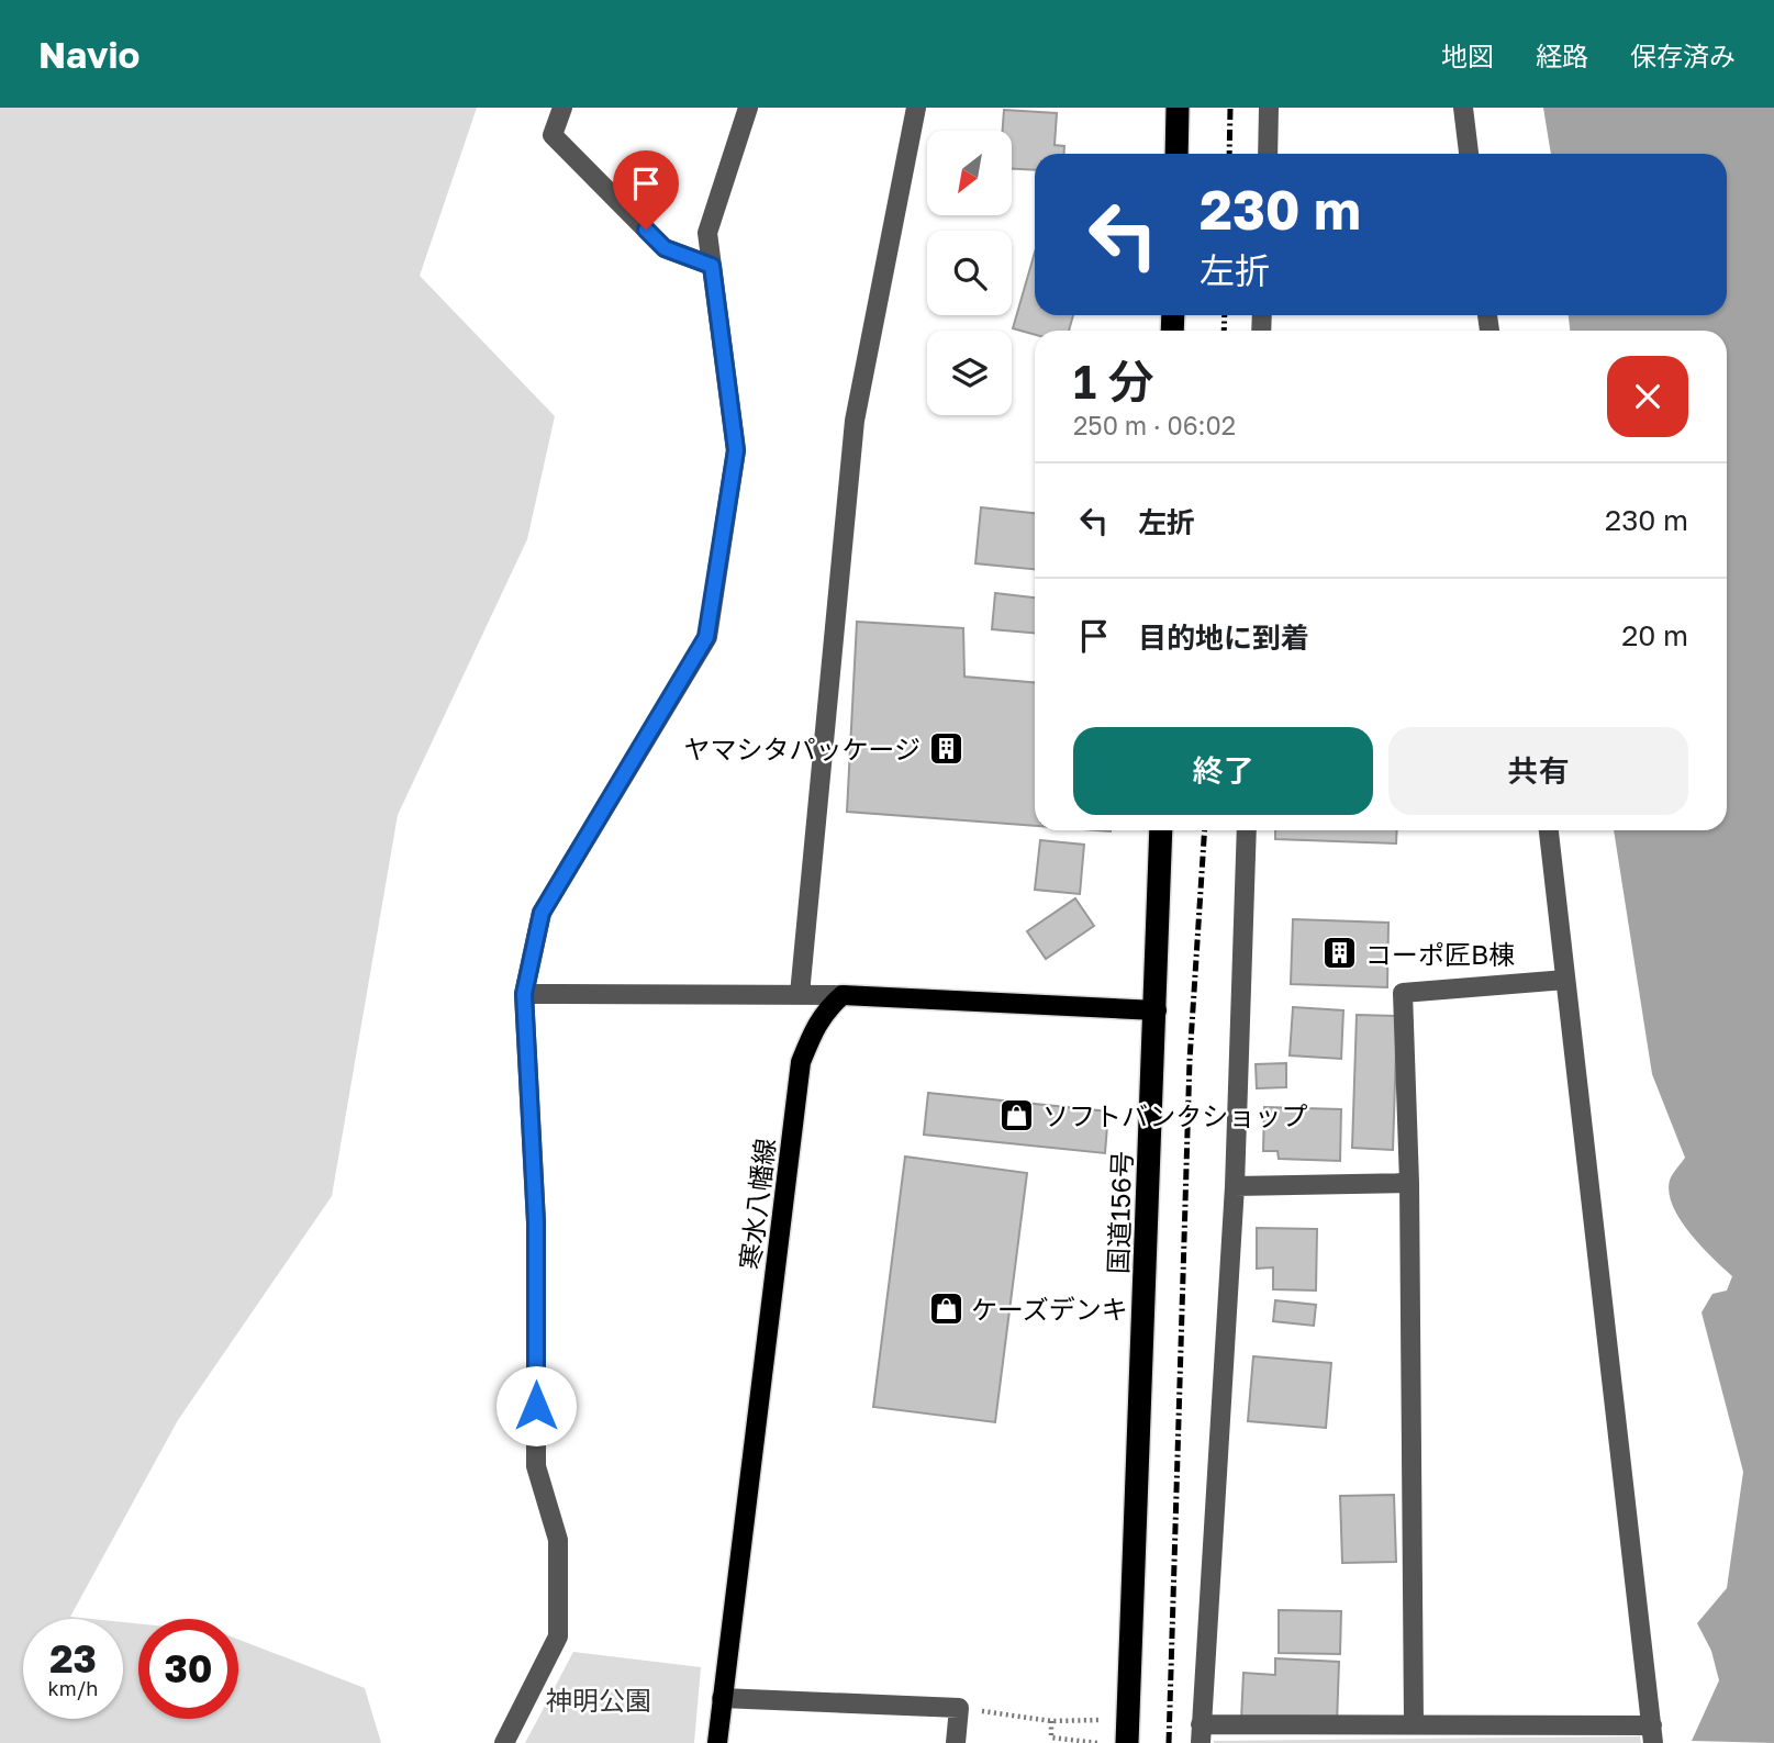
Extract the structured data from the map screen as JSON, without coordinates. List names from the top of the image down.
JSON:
{
  "streets": {
    "highway": ["国道156号"],
    "main road": ["寒水八幡線"]
  },
  "parks": ["神明公園"],
  "places": {
    "building": ["ヤマシタパッケージ", "コーポ匠B棟"],
    "shop": ["ソフトバンクショップ", "ケーズデンキ"]
  },
  "north": "bottom left",
  "page": {
    "header": "Navio",
    "nav": ["地図", "経路", "保存済み"],
    "turn": ["230 m", "左折"],
    "heading": ["1 分", "250 m · 06:02"],
    "list": [
      {
        "name": "左折",
        "value": "230 m"
      },
      {
        "name": "目的地に到着",
        "value": "20 m"
      }
    ],
    "buttons": ["終了", "共有"],
    "speed": "23 km/h",
    "limit": "30"
  }
}
